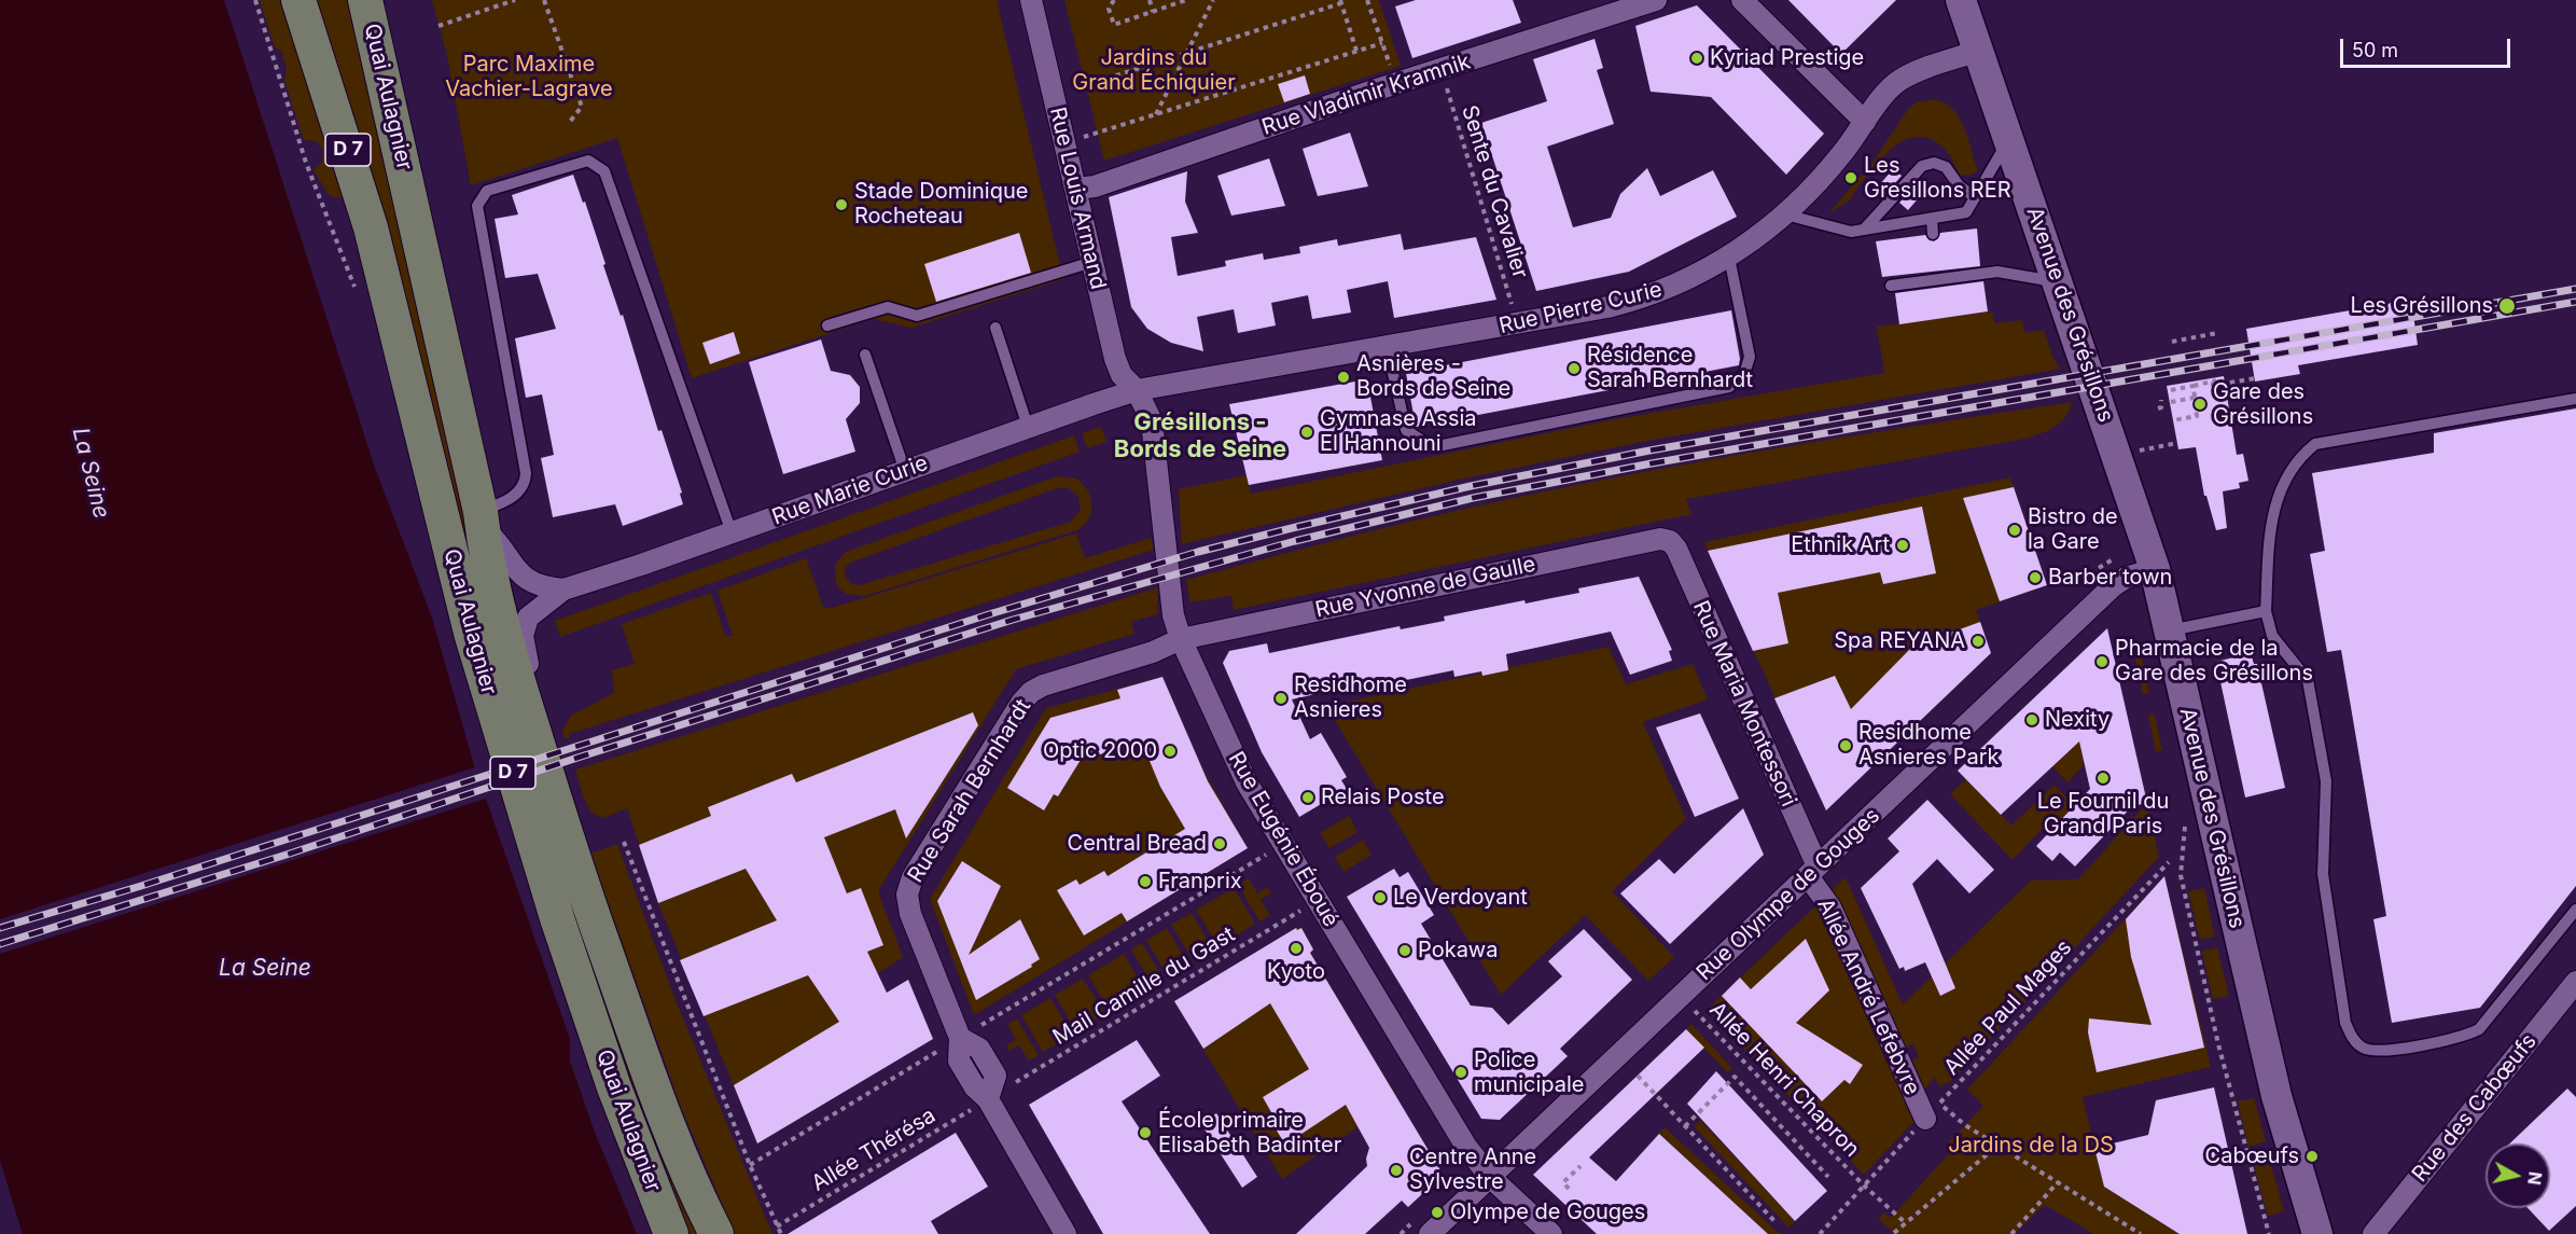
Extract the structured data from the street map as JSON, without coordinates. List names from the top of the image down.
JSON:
{
  "streets": {
    "main road": ["Quai Aulagnier", "D 7", "Avenue des Grésillons"],
    "street": [
      "Rue Vladimir Kramnik",
      "Rue Louis Armand",
      "Rue Pierre Curie",
      "Rue Marie Curie",
      "Rue Yvonne de Gaulle",
      "Rue Maria Montessori",
      "Rue Sarah Bernhardt",
      "Rue Eugénie Éboué",
      "Rue Olympe de Gouges",
      "Allée André Lefebvre",
      "Rue des Cabœufs"
    ],
    "path": [
      "Sente du Cavalier",
      "Mail Camille du Gast",
      "Allée Paul Mages",
      "Allée Henri Chapron",
      "Allée Thérésa"
    ]
  },
  "crossings": [
    ["Rue Vladimir Kramnik", "Sente du Cavalier"],
    ["Rue Vladimir Kramnik", "Rue Louis Armand"],
    ["Quai Aulagnier", "Rue Marie Curie"],
    ["Sente du Cavalier", "Rue Pierre Curie"],
    ["Rue Louis Armand", "Rue Pierre Curie"],
    ["Rue Louis Armand", "Rue Marie Curie"],
    ["Rue Louis Armand", "Rue Eugénie Éboué"],
    ["Rue Pierre Curie", "Avenue des Grésillons"],
    ["Rue Pierre Curie", "Rue Marie Curie"],
    ["Rue Pierre Curie", "Rue Eugénie Éboué"],
    ["Avenue des Grésillons", "Rue Olympe de Gouges"],
    ["Rue Marie Curie", "Rue Eugénie Éboué"],
    ["Rue Yvonne de Gaulle", "Rue Maria Montessori"],
    ["Rue Yvonne de Gaulle", "Rue Sarah Bernhardt"],
    ["Rue Yvonne de Gaulle", "Rue Eugénie Éboué"],
    ["Rue Maria Montessori", "Rue Olympe de Gouges"],
    ["Rue Maria Montessori", "Allée André Lefebvre"],
    ["Rue Sarah Bernhardt", "Rue Eugénie Éboué"],
    ["Rue Sarah Bernhardt", "Mail Camille du Gast"],
    ["Rue Sarah Bernhardt", "Allée Thérésa"],
    ["Rue Eugénie Éboué", "Rue Olympe de Gouges"],
    ["Rue Eugénie Éboué", "Mail Camille du Gast"],
    ["Rue Olympe de Gouges", "Allée André Lefebvre"],
    ["Rue Olympe de Gouges", "Allée Henri Chapron"],
    ["Mail Camille du Gast", "Allée Thérésa"],
    ["Allée André Lefebvre", "Allée Paul Mages"],
    ["Allée Paul Mages", "Allée Henri Chapron"]
  ],
  "districts": ["Grésillons - Bords de Seine"],
  "water": ["La Seine"],
  "parks": ["Jardins du Grand Échiquier", "Parc Maxime Vachier-Lagrave", "Jardins de la DS"],
  "places": [
    "Kyriad Prestige",
    "Les Gresillons RER",
    "Stade Dominique Rocheteau",
    "Les Grésillons",
    "Résidence Sarah Bernhardt",
    "Asnières - Bords de Seine",
    "Gare des Grésillons",
    "Gymnase Assia El Hannouni",
    "Bistro de la Gare",
    "Ethnik Art",
    "Barber town",
    "Spa REYANA",
    "Pharmacie de la Gare des Grésillons",
    "Residhome Asnieres",
    "Nexity",
    "Residhome Asnieres Park",
    "Optic 2000",
    "Le Fournil du Grand Paris",
    "Relais Poste",
    "Central Bread",
    "Franprix",
    "Le Verdoyant",
    "Kyoto",
    "Pokawa",
    "Police municipale",
    "École primaire Elisabeth Badinter",
    "Cabœufs",
    "Centre Anne Sylvestre",
    "Olympe de Gouges"
  ],
  "scale_bar": "50 m",
  "north": "right"
}
